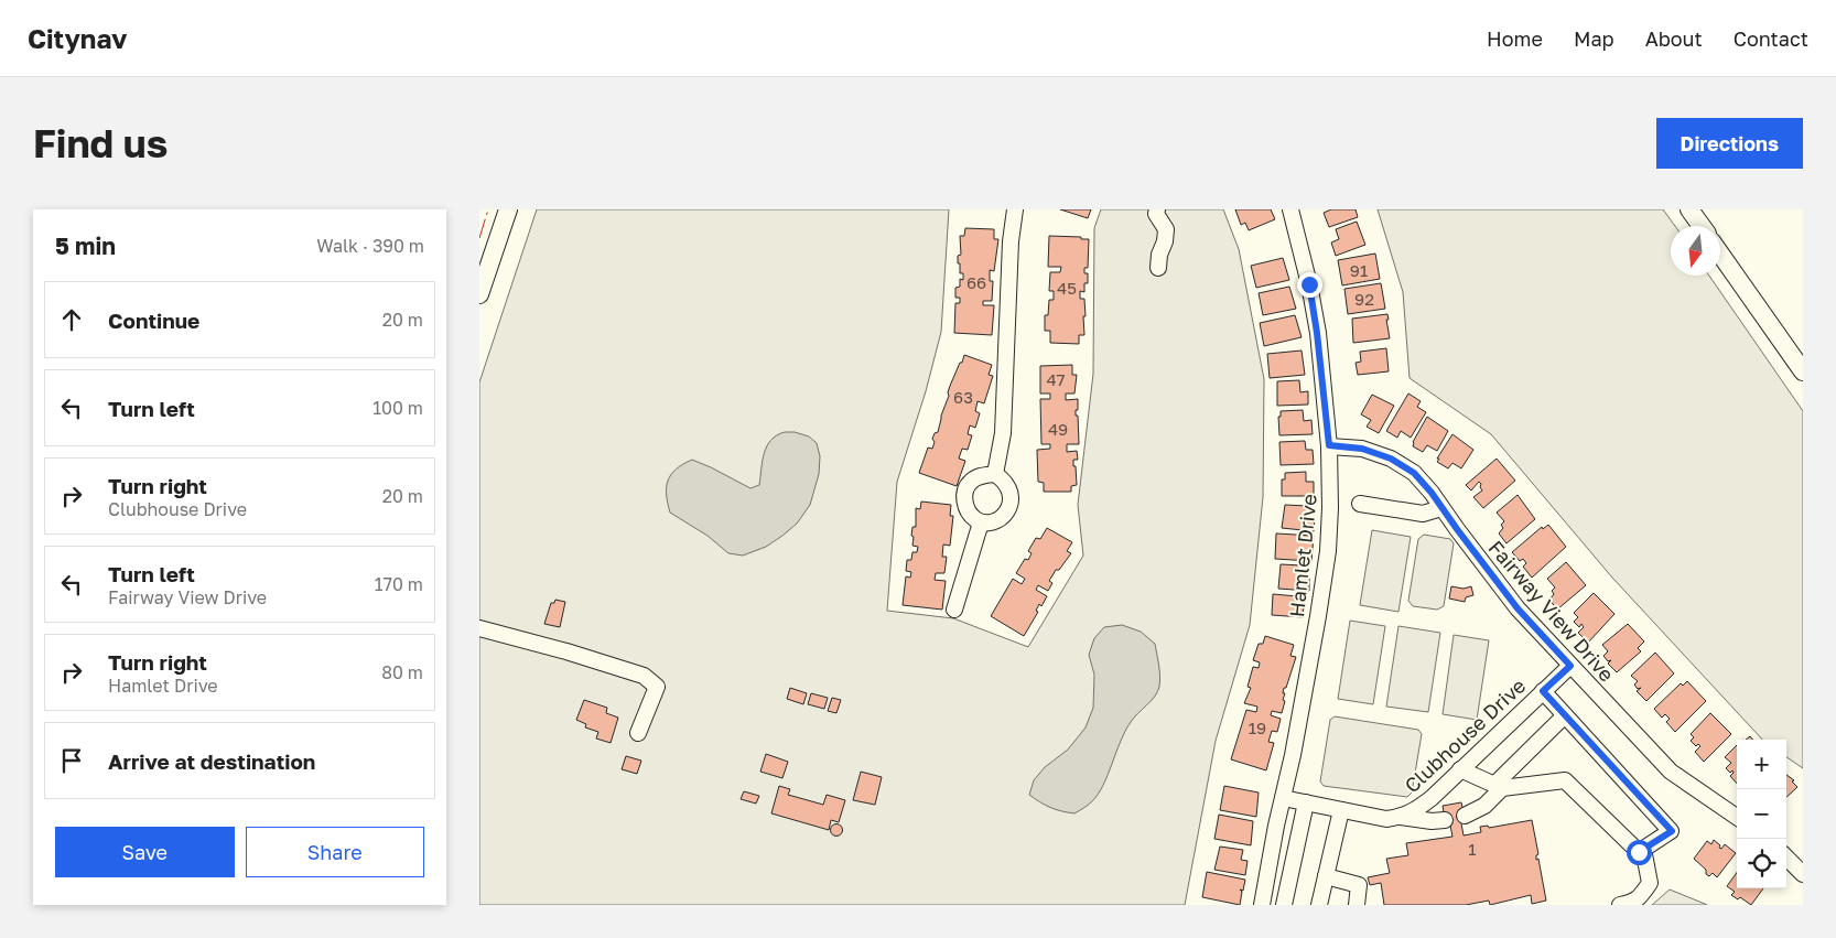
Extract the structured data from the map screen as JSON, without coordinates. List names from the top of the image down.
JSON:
{
  "streets": {
    "street": ["Hamlet Drive", "Fairway View Drive", "Clubhouse Drive"]
  },
  "crossings": [
    ["Hamlet Drive", "Fairway View Drive"],
    ["Hamlet Drive", "Clubhouse Drive"],
    ["Fairway View Drive", "Clubhouse Drive"]
  ],
  "house_numbers": [
    "91",
    "66",
    "45",
    "92",
    "47",
    "63",
    "49",
    "19",
    "1"
  ],
  "north": "bottom",
  "page": {
    "header": "Citynav",
    "nav": [
      "Home",
      "Map",
      "About",
      "Contact"
    ],
    "buttons": [
      "Directions",
      ["Save", "Share"]
    ],
    "title": "Find us",
    "heading": ["5 min", "Walk · 390 m"],
    "list": [
      ["Continue", "20 m"],
      ["Turn left", "100 m"],
      ["Turn right", "Clubhouse Drive", "20 m"],
      ["Turn left", "Fairway View Drive", "170 m"],
      ["Turn right", "Hamlet Drive", "80 m"],
      "Arrive at destination"
    ],
    "map_buttons": ["+", "−"]
  }
}
